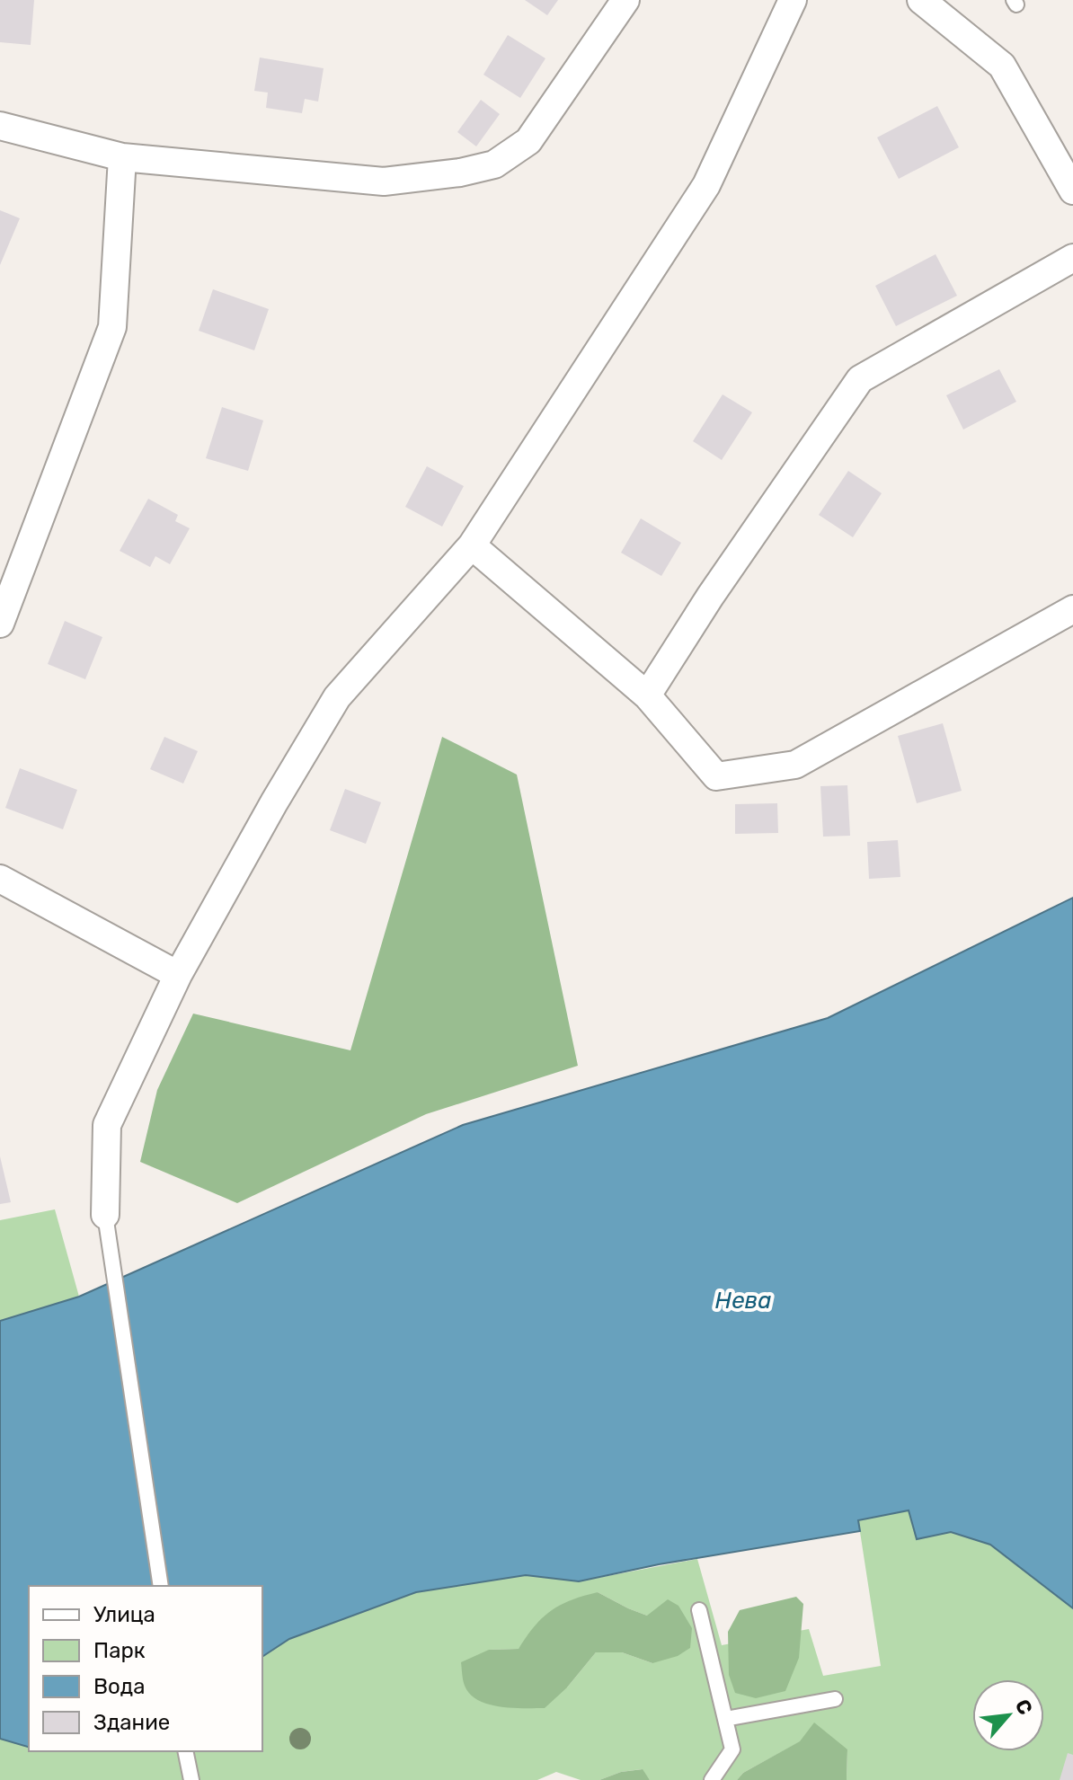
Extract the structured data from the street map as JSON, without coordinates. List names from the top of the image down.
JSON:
{
  "water": ["Нева"],
  "legend": [
    "Улица",
    "Парк",
    "Вода",
    "Здание"
  ],
  "north": "top right"
}
